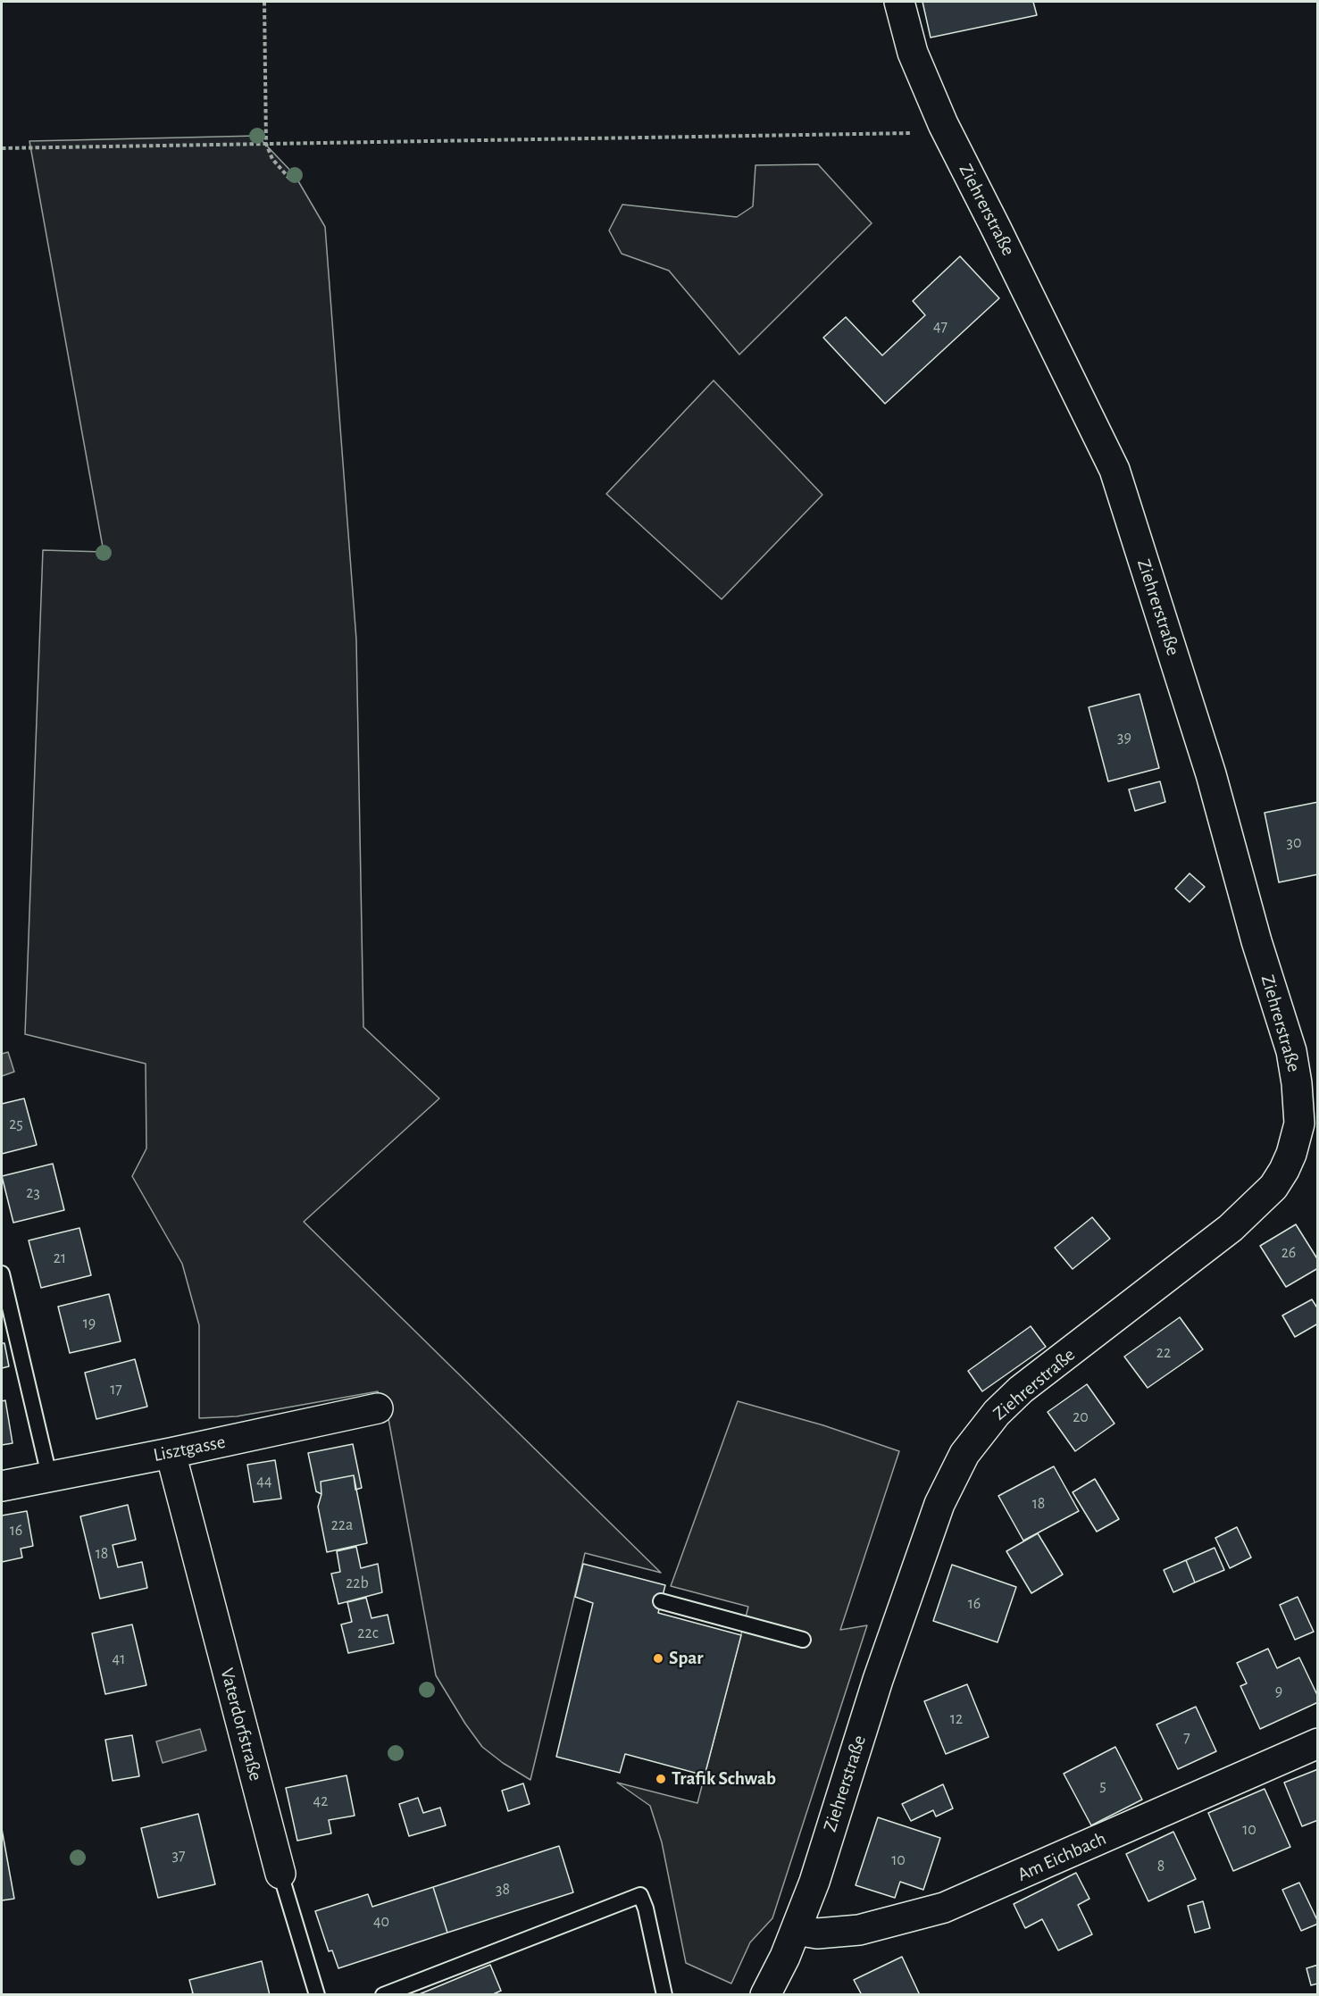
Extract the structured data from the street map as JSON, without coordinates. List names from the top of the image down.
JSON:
{
  "streets": {
    "street": [
      "Ziehrerstraße",
      "Lisztgasse",
      "Vaterdorfstraße",
      "Am Eichbach"
    ]
  },
  "crossings": [
    ["Ziehrerstraße", "Am Eichbach"],
    ["Lisztgasse", "Vaterdorfstraße"]
  ],
  "places": ["Spar", "Trafik Schwab"],
  "house_numbers": [
    "47",
    "39",
    "30",
    "25",
    "23",
    "26",
    "21",
    "19",
    "22",
    "17",
    "20",
    "44",
    "18",
    "22a",
    "16",
    "18",
    "22b",
    "16",
    "22c",
    "41",
    "9",
    "12",
    "7",
    "5",
    "42",
    "10",
    "37",
    "10",
    "8",
    "38",
    "40"
  ]
}
